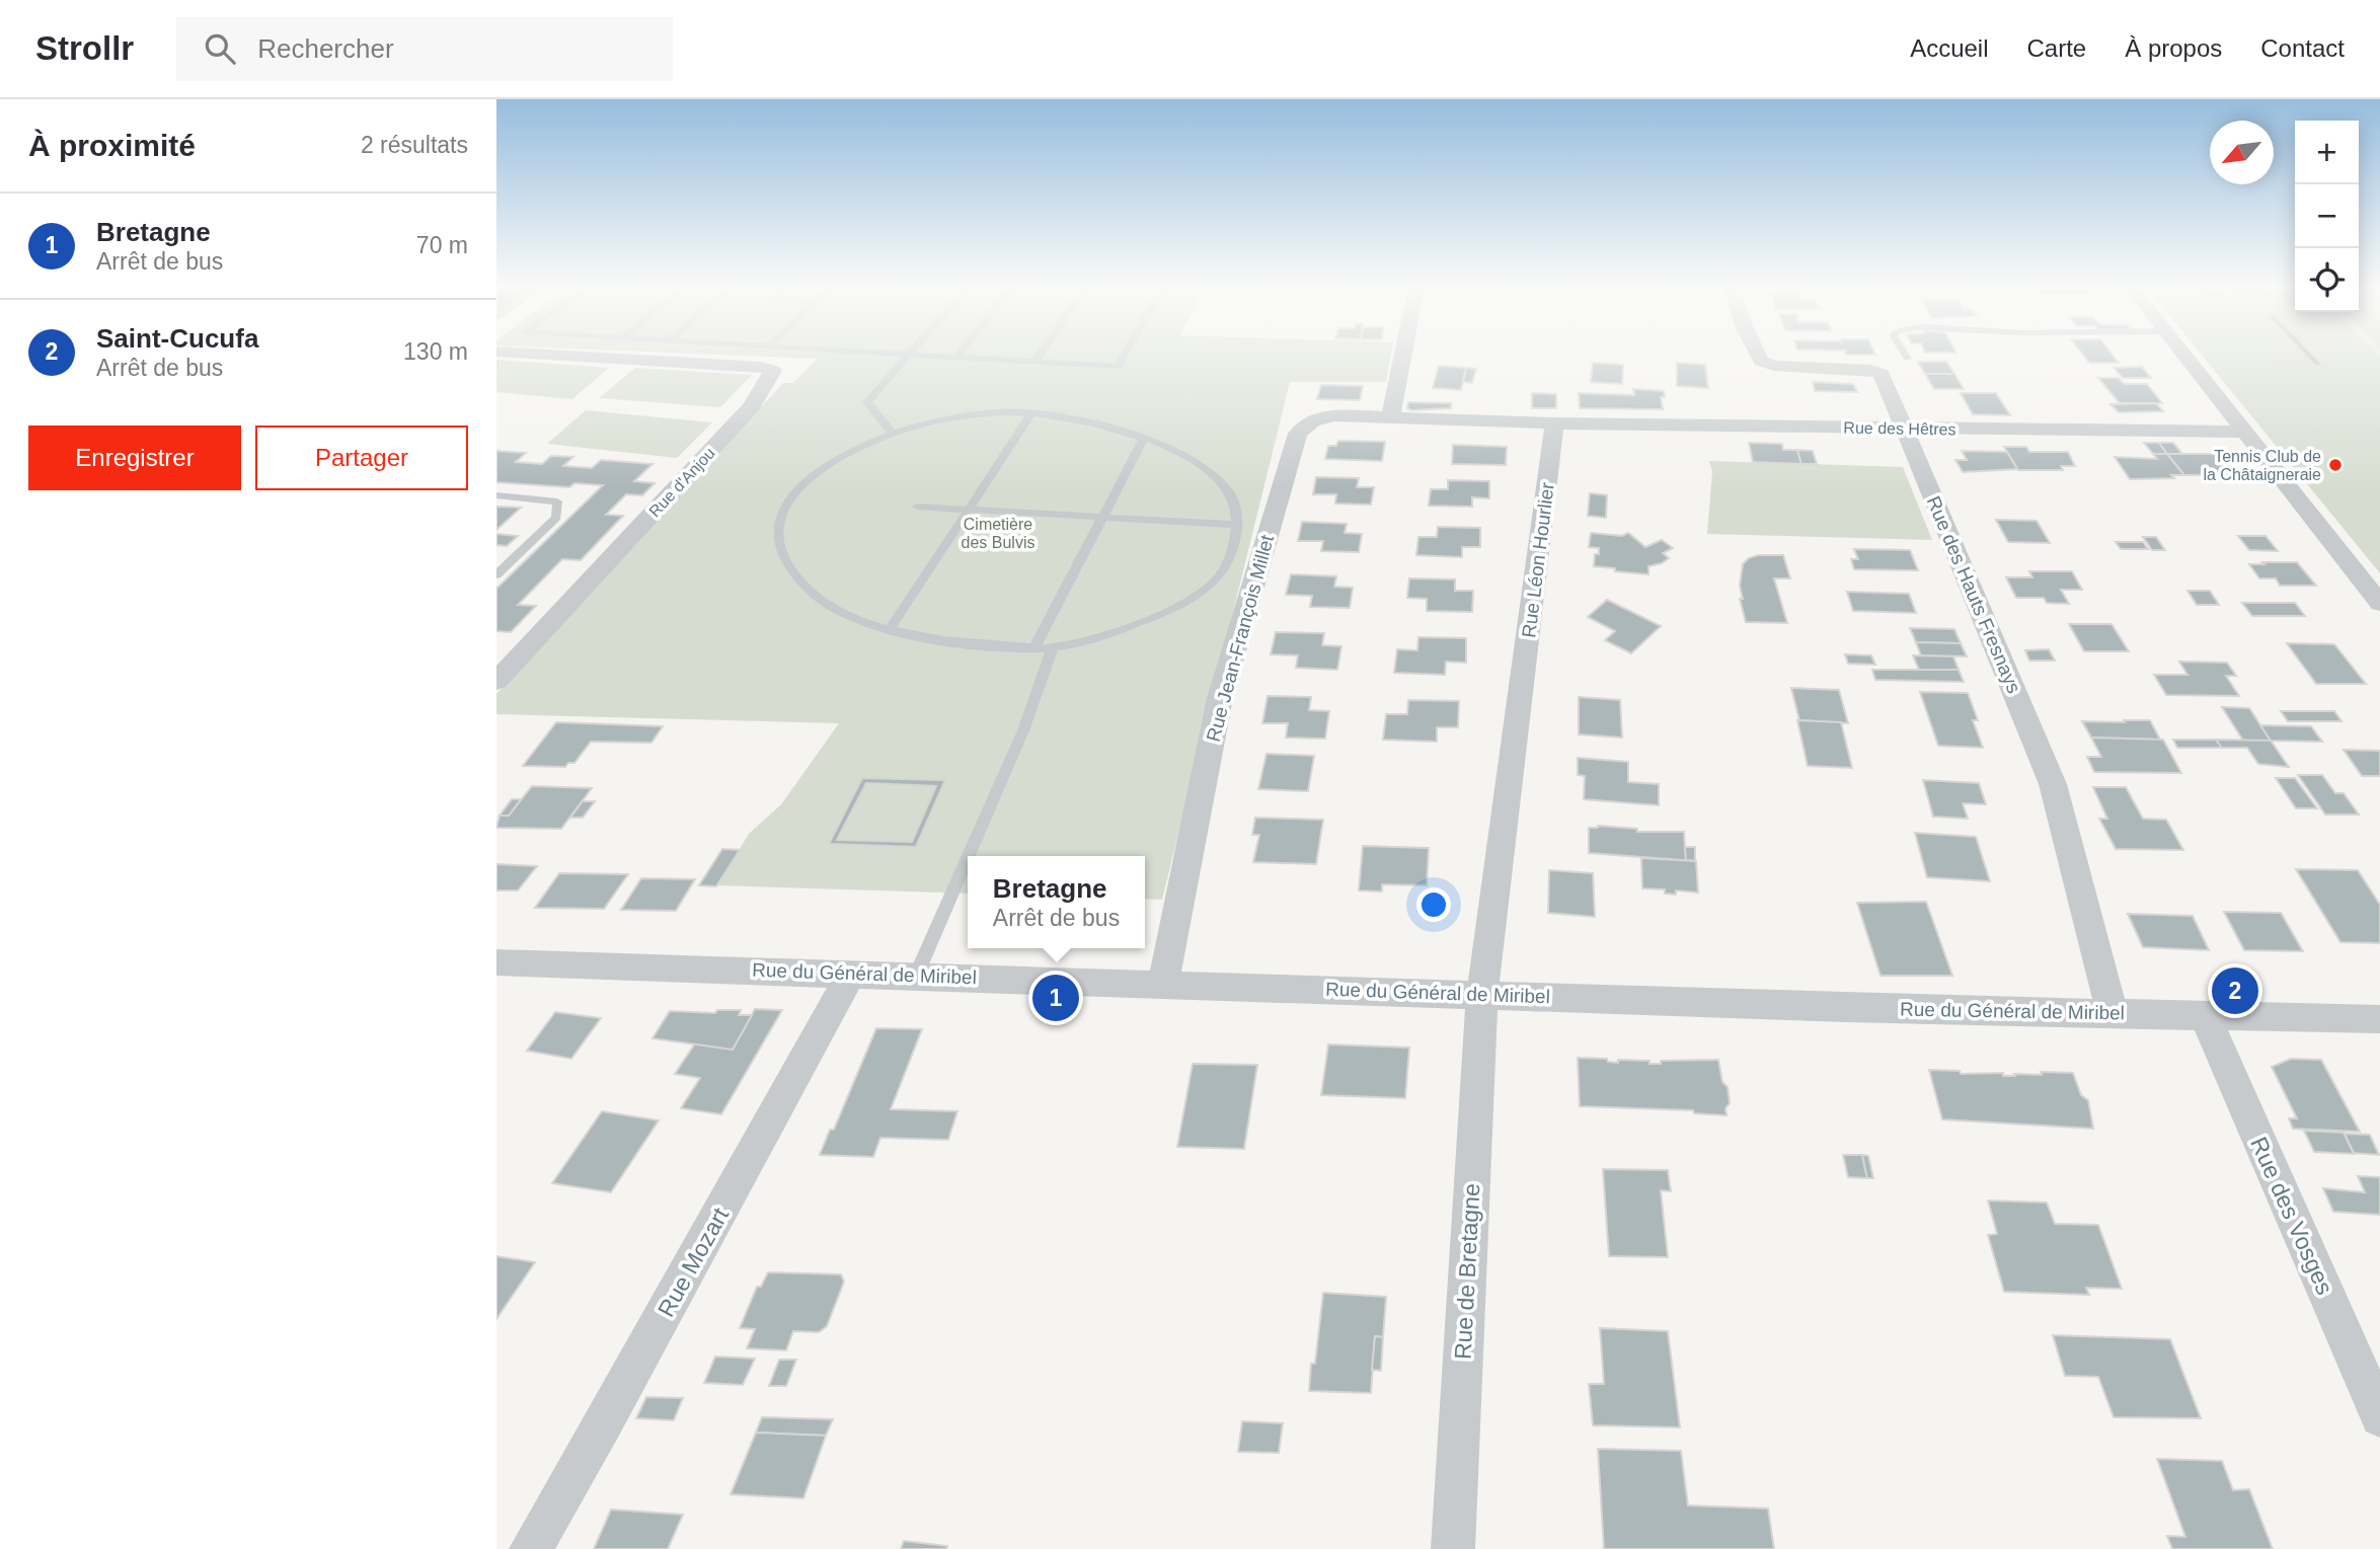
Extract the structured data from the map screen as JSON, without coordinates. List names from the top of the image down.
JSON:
{
  "streets": {
    "street": [
      "Rue des Hêtres",
      "Rue d'Anjou",
      "Rue Léon Hourlier",
      "Rue des Hauts Fresnays",
      "Rue Jean-François Millet",
      "Rue du Général de Miribel",
      "Rue des Vosges",
      "Rue Mozart",
      "Rue de Bretagne"
    ]
  },
  "crossings": [
    ["Rue des Hêtres", "Rue Léon Hourlier"],
    ["Rue des Hêtres", "Rue des Hauts Fresnays"],
    ["Rue Léon Hourlier", "Rue du Général de Miribel"],
    ["Rue Léon Hourlier", "Rue de Bretagne"],
    ["Rue des Hauts Fresnays", "Rue du Général de Miribel"],
    ["Rue Jean-François Millet", "Rue du Général de Miribel"],
    ["Rue du Général de Miribel", "Rue des Vosges"],
    ["Rue du Général de Miribel", "Rue Mozart"],
    ["Rue du Général de Miribel", "Rue de Bretagne"]
  ],
  "parks": ["Cimetière des Bulvis"],
  "places": ["Tennis Club de la Châtaigneraie"],
  "north": "bottom left",
  "page": {
    "header": "Strollr",
    "search": "Rechercher",
    "nav": [
      "Accueil",
      "Carte",
      "À propos",
      "Contact"
    ],
    "heading": ["À proximité", "2 résultats"],
    "map_buttons": ["+", "−"],
    "list": [
      {
        "mark": "1",
        "name": "Bretagne",
        "note": "Arrêt de bus",
        "value": "70 m"
      },
      {
        "mark": "2",
        "name": "Saint-Cucufa",
        "note": "Arrêt de bus",
        "value": "130 m"
      }
    ],
    "buttons": ["Enregistrer", "Partager"],
    "popup": ["Bretagne", "Arrêt de bus"],
    "pins": ["2", "1"]
  }
}
